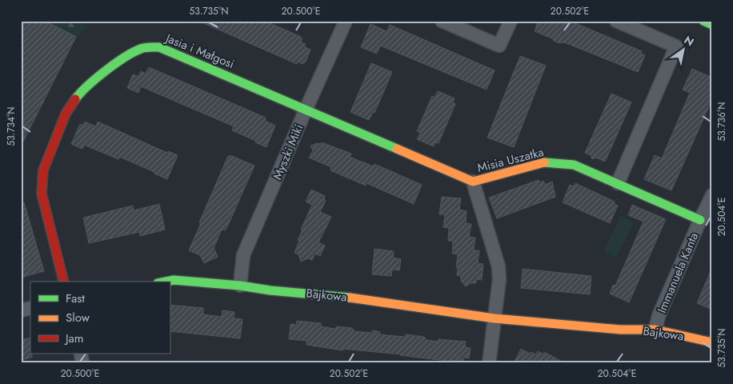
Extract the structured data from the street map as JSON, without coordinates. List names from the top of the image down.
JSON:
{
  "streets": {
    "street": [
      "Jasia i Małgosi",
      "Myszki Miki",
      "Misia Uszatka",
      "Immanuela Kanta",
      "Bajkowa"
    ]
  },
  "crossings": [
    ["Jasia i Małgosi", "Myszki Miki"],
    ["Jasia i Małgosi", "Misia Uszatka"],
    ["Myszki Miki", "Misia Uszatka"],
    ["Myszki Miki", "Bajkowa"],
    ["Misia Uszatka", "Immanuela Kanta"],
    ["Immanuela Kanta", "Bajkowa"]
  ],
  "legend": ["Fast", "Slow", "Jam"],
  "north": "top right",
  "coordinates": [
    "53.735°N",
    "20.500°E",
    "20.502°E",
    "53.736°N",
    "53.734°N",
    "20.504°E"
  ]
}
